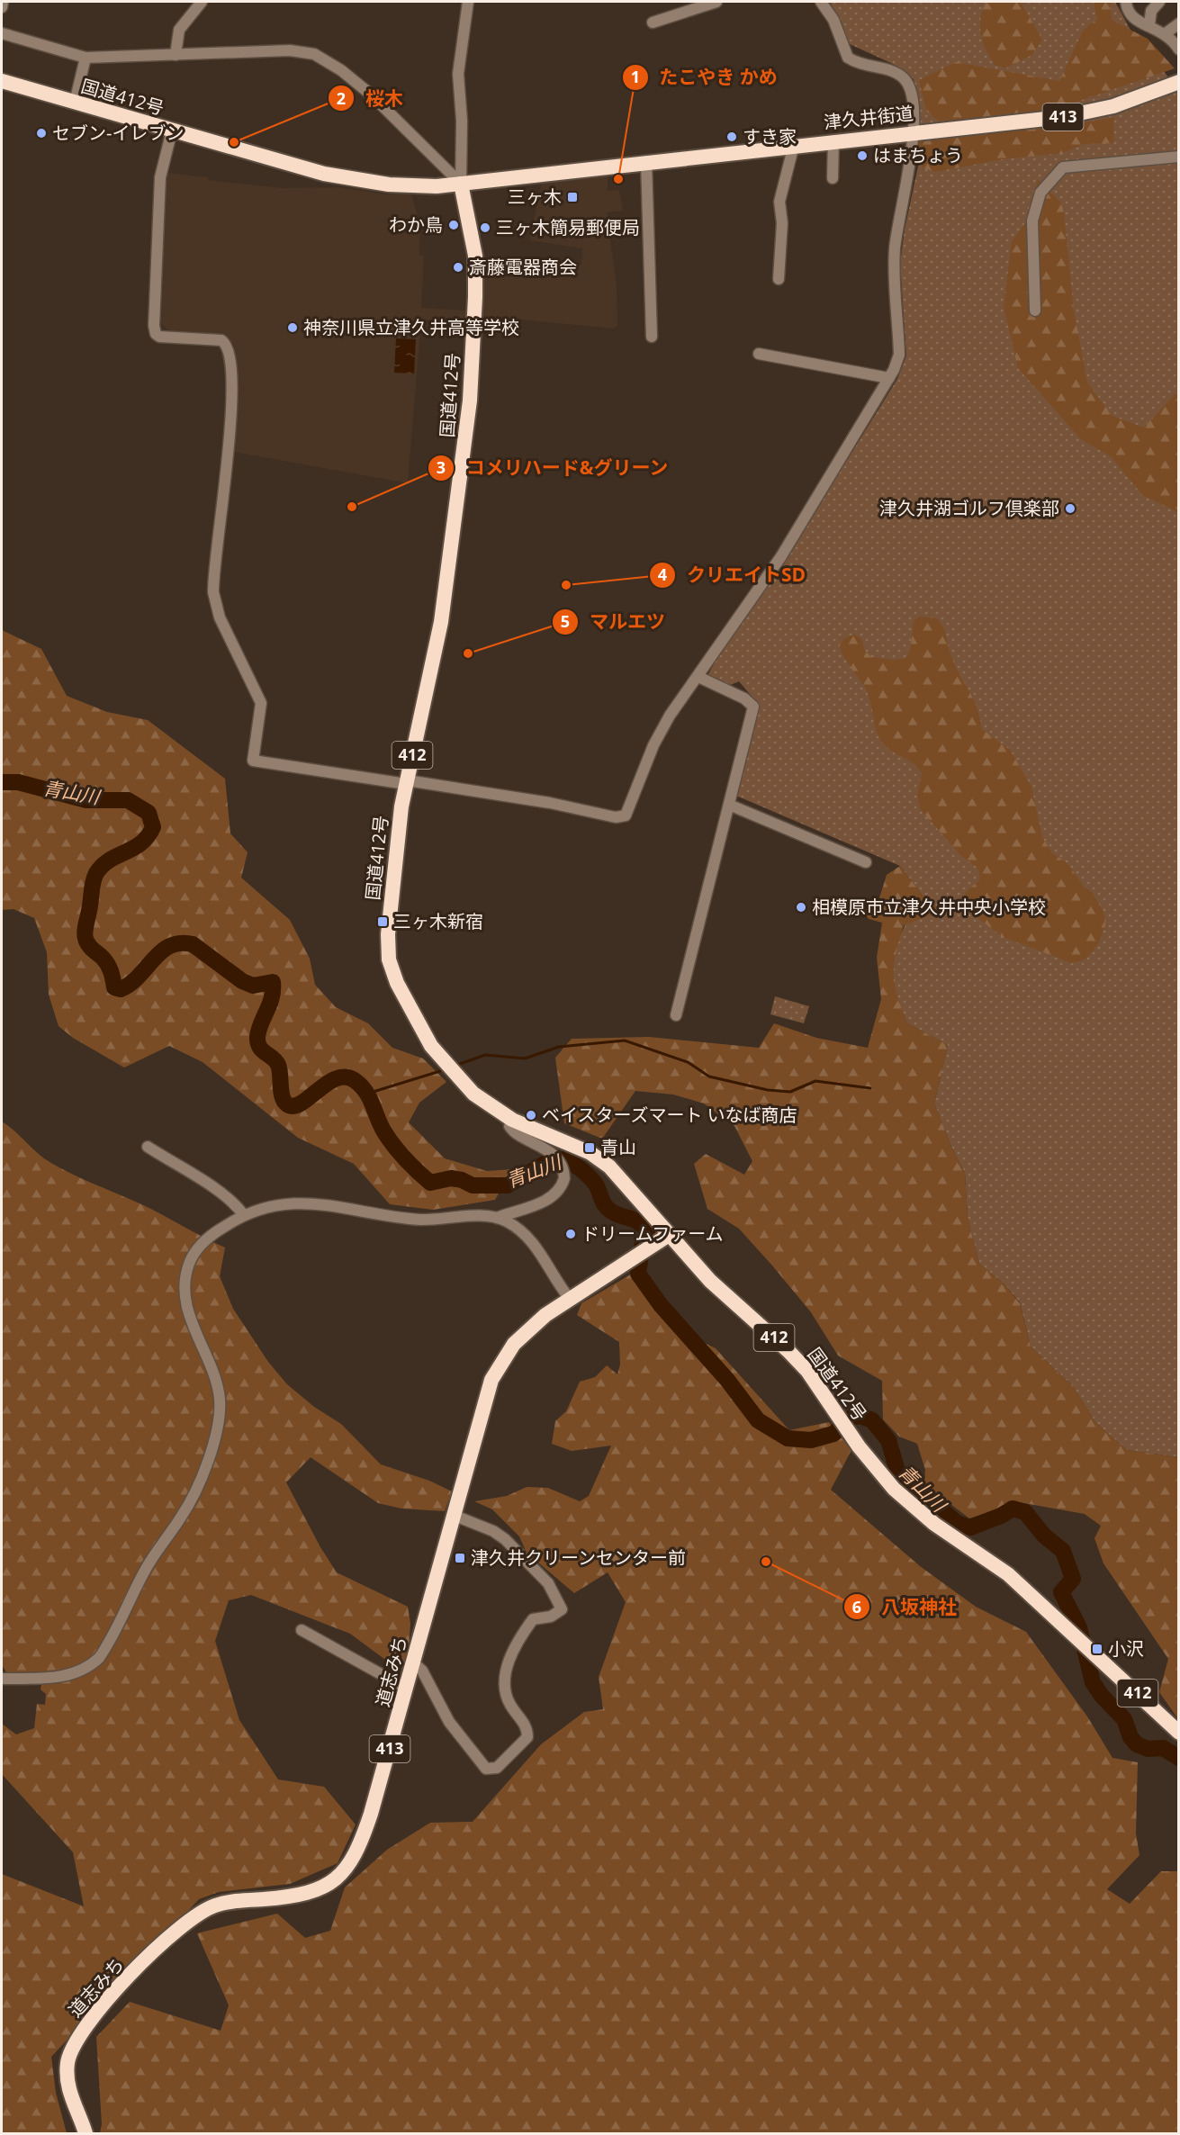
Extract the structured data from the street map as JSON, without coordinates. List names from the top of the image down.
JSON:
{
  "streets": {
    "highway": [
      "国道412号",
      "413",
      "津久井街道",
      "412",
      "道志みち"
    ]
  },
  "crossings": [
    ["国道412号", "津久井街道"],
    ["国道412号", "道志みち"]
  ],
  "water": ["青山川"],
  "places": {
    "other": [
      "セブン-イレブン",
      "すき家",
      "桜木",
      "はまちょう",
      "たこやき かめ",
      "わか鳥",
      "三ヶ木簡易郵便局",
      "斎藤電器商会",
      "神奈川県立津久井高等学校",
      "コメリハード&グリーン",
      "津久井湖ゴルフ倶楽部",
      "クリエイトSD",
      "マルエツ",
      "相模原市立津久井中央小学校",
      "ベイスターズマート いなば商店",
      "ドリームファーム",
      "八坂神社"
    ],
    "transit": [
      "三ヶ木",
      "三ヶ木新宿",
      "青山",
      "津久井クリーンセンター前",
      "小沢"
    ]
  }
}
